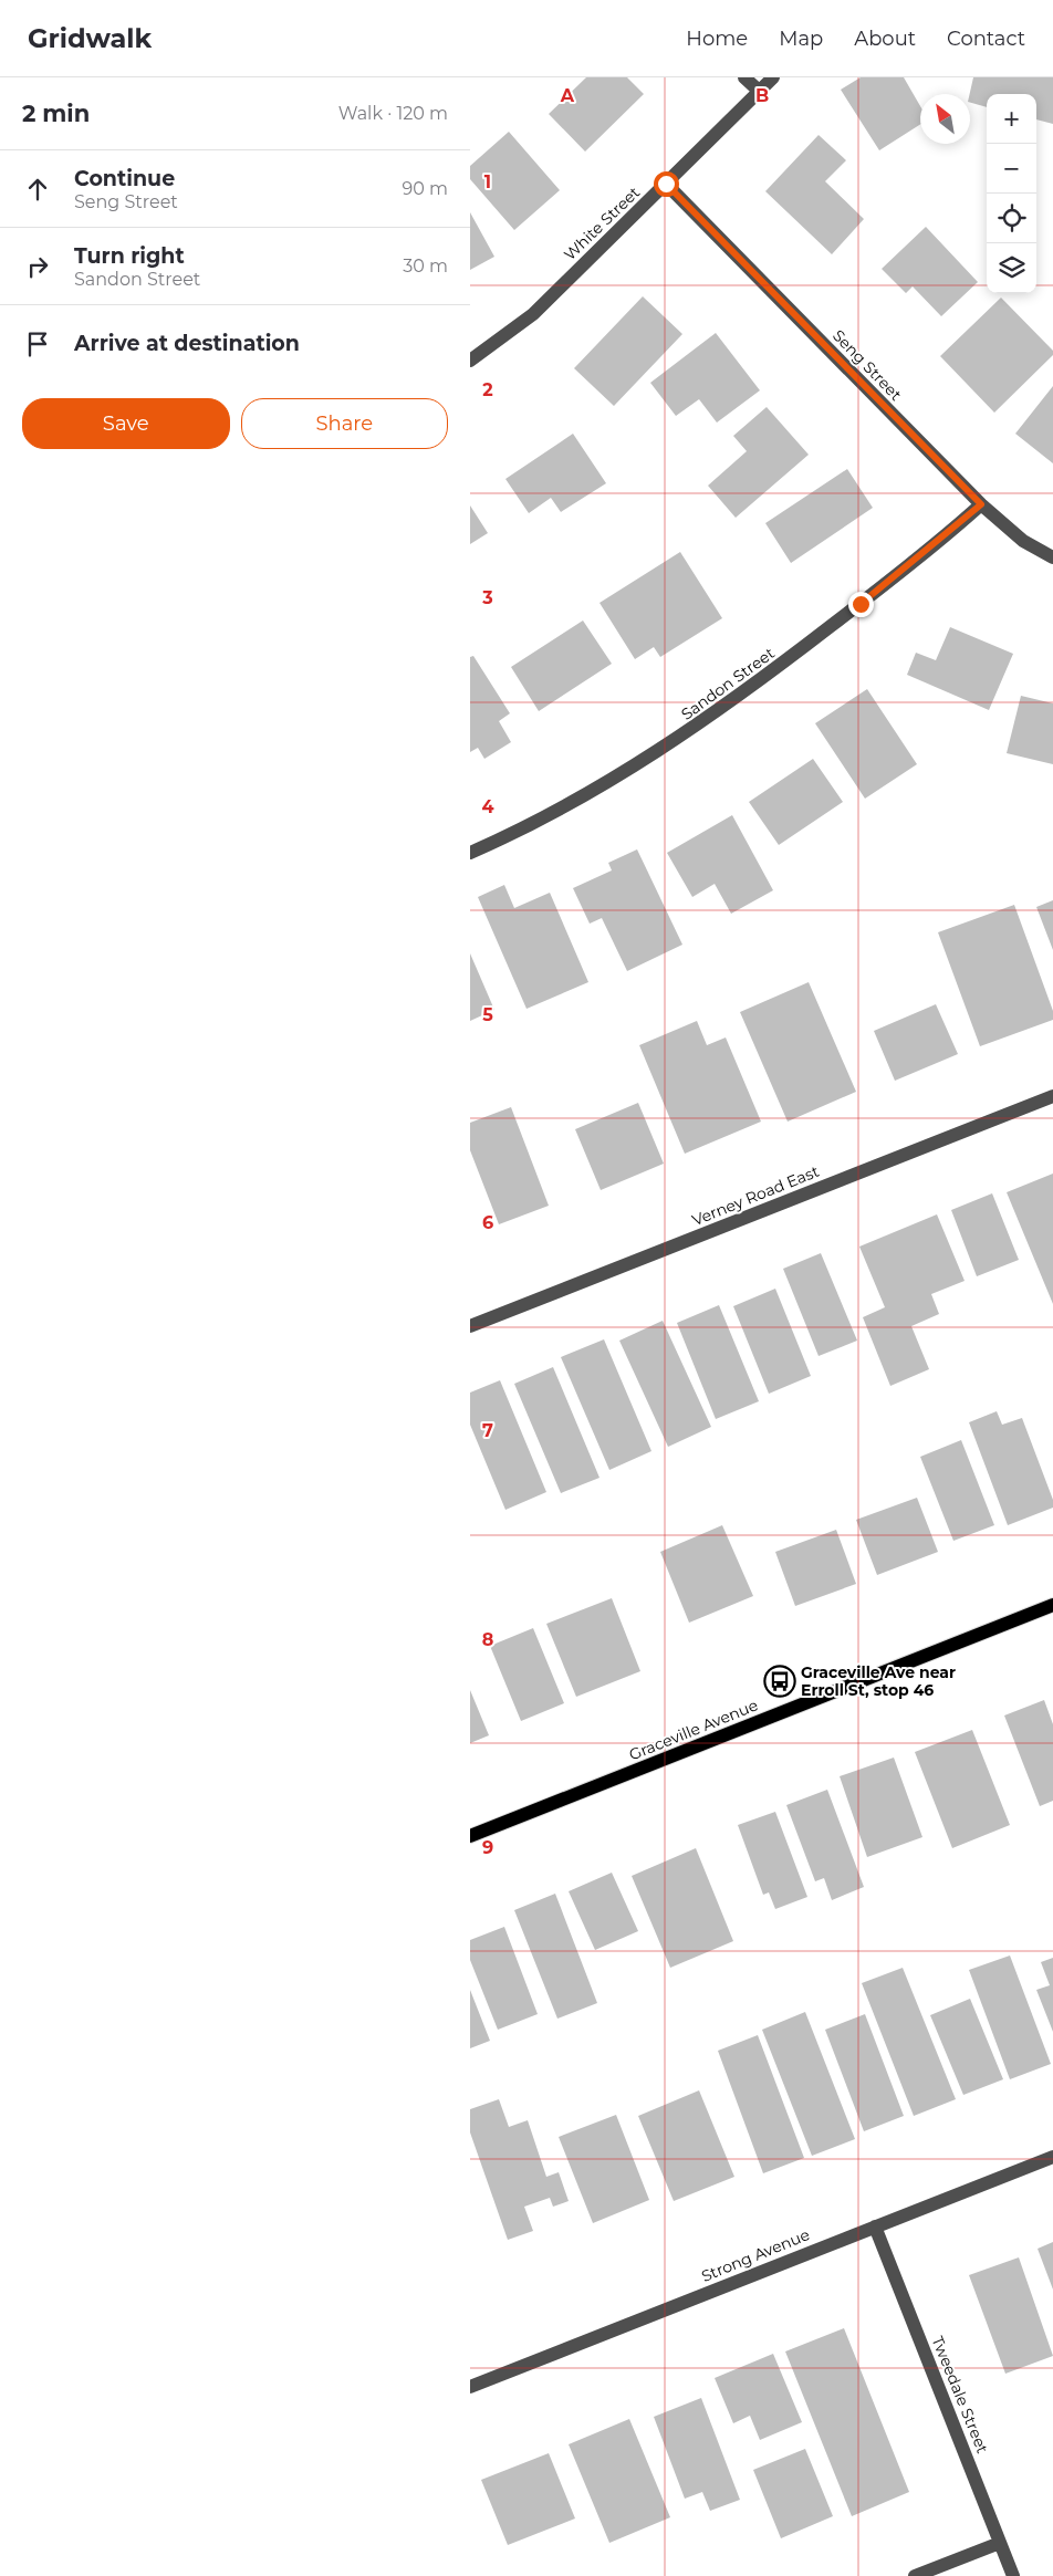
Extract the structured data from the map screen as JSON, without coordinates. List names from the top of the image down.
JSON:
{
  "streets": {
    "main road": ["Graceville Avenue"],
    "street": [
      "White Street",
      "Seng Street",
      "Sandon Street",
      "Verney Road East",
      "Strong Avenue",
      "Tweedale Street"
    ]
  },
  "crossings": [
    ["White Street", "Seng Street"],
    ["Seng Street", "Sandon Street"],
    ["Strong Avenue", "Tweedale Street"]
  ],
  "places": {
    "bus stop": ["Graceville Ave near Erroll St, stop 46"]
  },
  "north": "top left",
  "page": {
    "header": "Gridwalk",
    "nav": [
      "Home",
      "Map",
      "About",
      "Contact"
    ],
    "heading": ["2 min", "Walk · 120 m"],
    "map_buttons": ["+", "−"],
    "list": [
      ["Continue", "Seng Street", "90 m"],
      ["Turn right", "Sandon Street", "30 m"],
      "Arrive at destination"
    ],
    "buttons": ["Save", "Share"]
  },
  "grid": {
    "columns": ["A", "B"],
    "rows": [
      "1",
      "2",
      "3",
      "4",
      "5",
      "6",
      "7",
      "8",
      "9"
    ]
  }
}
